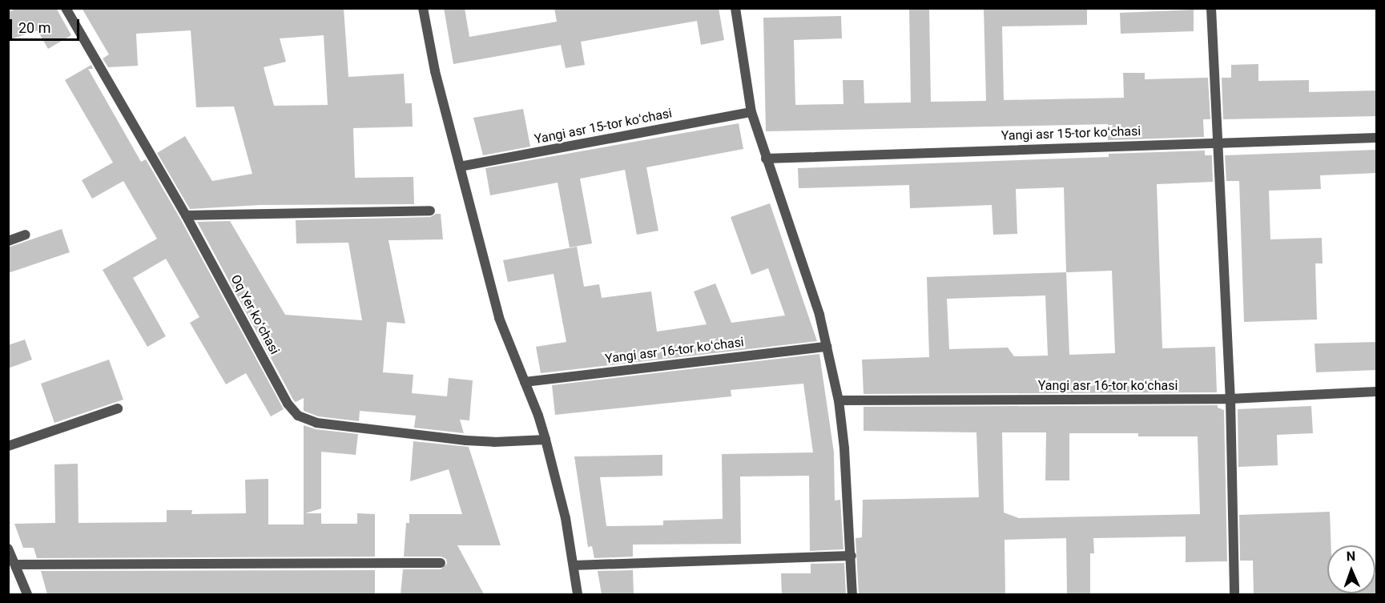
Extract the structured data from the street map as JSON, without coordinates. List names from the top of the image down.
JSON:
{
  "streets": {
    "street": ["Yangi asr 15-tor koʻchasi", "Oq Yer koʻchasi", "Yangi asr 16-tor koʻchasi"]
  },
  "scale_bar": "20 m",
  "north": "top"
}
